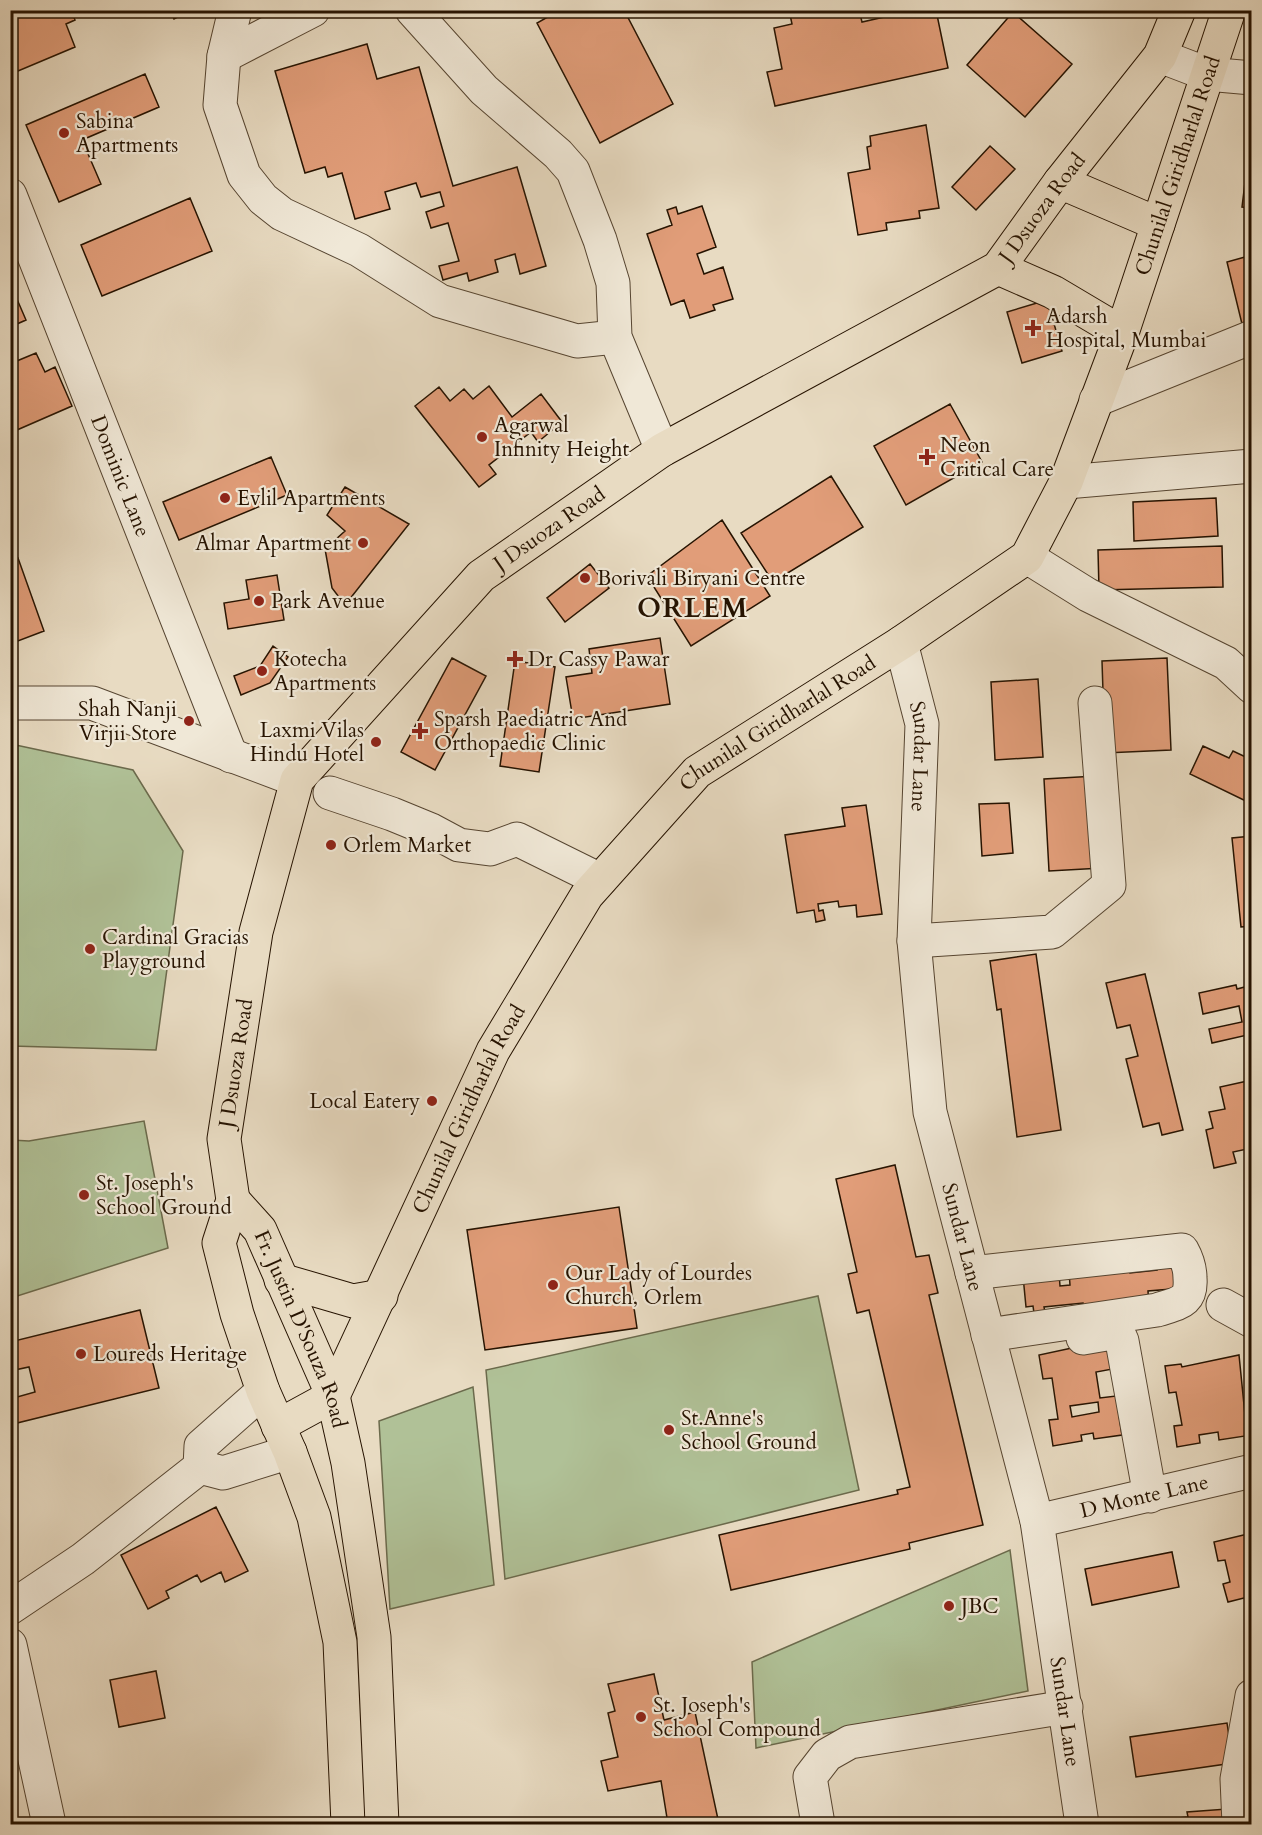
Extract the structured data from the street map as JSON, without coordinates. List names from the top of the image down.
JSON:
{
  "streets": {
    "main road": ["Chunilal Giridharlal Road", "J Dsuoza Road", "Fr. Justin D'Souza Road"],
    "street": ["Dominic Lane", "Sundar Lane", "D Monte Lane"]
  },
  "crossings": [
    ["Chunilal Giridharlal Road", "Sundar Lane"],
    ["Chunilal Giridharlal Road", "Fr. Justin D'Souza Road"],
    ["J Dsuoza Road", "Fr. Justin D'Souza Road"],
    ["Sundar Lane", "D Monte Lane"]
  ],
  "districts": ["ORLEM"],
  "places": {
    "other": [
      "Sabina Apartments",
      "Agarwal Infinity Height",
      "Evlil Apartments",
      "Almar Apartment",
      "Borivali Biryani Centre",
      "Park Avenue",
      "Kotecha Apartments",
      "Shah Nanji Virjii Store",
      "Laxmi Vilas Hindu Hotel",
      "Orlem Market",
      "Cardinal Gracias Playground",
      "Local Eatery",
      "St. Joseph's School Ground",
      "Our Lady of Lourdes Church, Orlem",
      "Loureds Heritage",
      "St.Anne's School Ground",
      "JBC",
      "St. Joseph's School Compound"
    ],
    "health": [
      "Adarsh Hospital, Mumbai",
      "Neon Critical Care",
      "Dr Cassy Pawar",
      "Sparsh Paediatric And Orthopaedic Clinic"
    ]
  }
}
